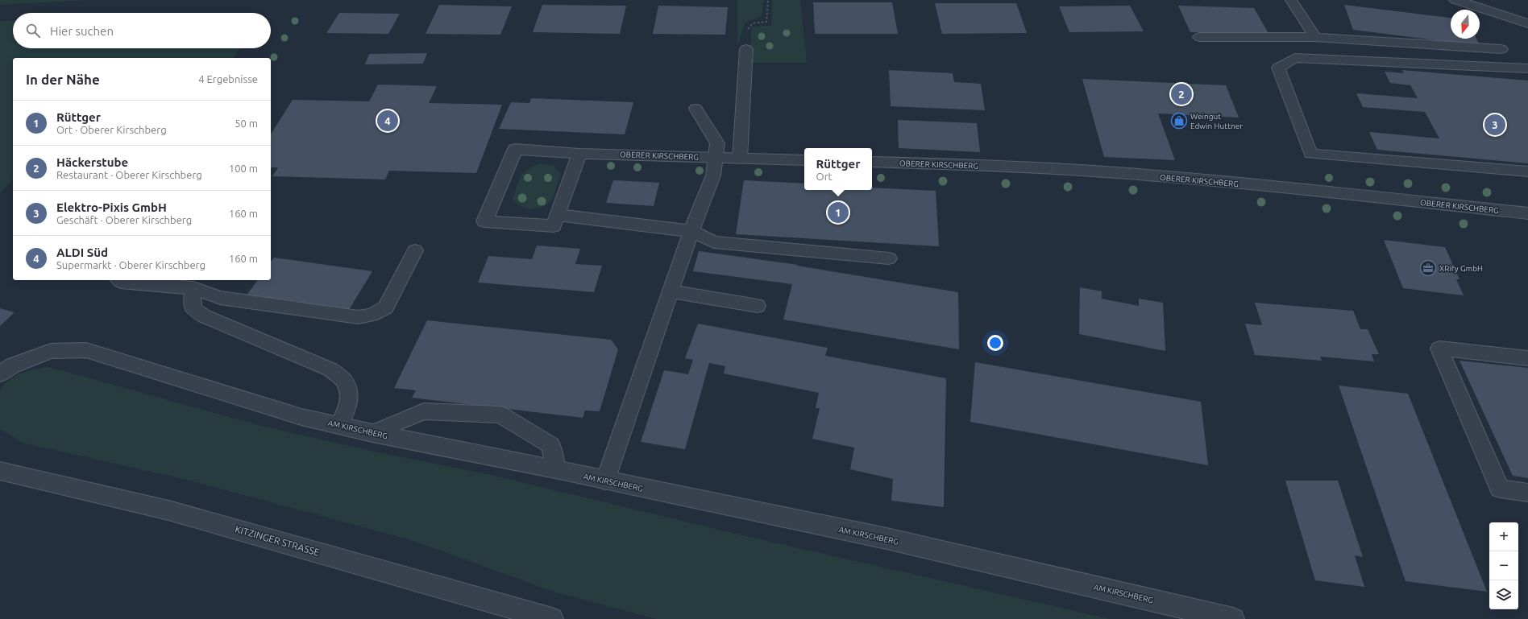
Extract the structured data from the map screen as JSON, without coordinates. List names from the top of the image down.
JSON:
{
  "streets": {
    "street": ["OBERER KIRSCHBERG", "AM KIRSCHBERG", "KITZINGER STRASSE"]
  },
  "places": {
    "shop": ["Weingut Edwin Huttner"],
    "office": ["XRify GmbH"]
  },
  "north": "bottom",
  "page": {
    "search": "Hier suchen",
    "heading": ["In der Nähe", "4 Ergebnisse"],
    "pins": [
      "2",
      "4",
      "3",
      "1"
    ],
    "list": [
      {
        "mark": "1",
        "name": "Rüttger",
        "note": "Ort · Oberer Kirschberg",
        "value": "50 m"
      },
      {
        "mark": "2",
        "name": "Häckerstube",
        "note": "Restaurant · Oberer Kirschberg",
        "value": "100 m"
      },
      {
        "mark": "3",
        "name": "Elektro-Pixis GmbH",
        "note": "Geschäft · Oberer Kirschberg",
        "value": "160 m"
      },
      {
        "mark": "4",
        "name": "ALDI Süd",
        "note": "Supermarkt · Oberer Kirschberg",
        "value": "160 m"
      }
    ],
    "popup": ["Rüttger", "Ort"],
    "map_buttons": ["+", "−"]
  }
}
